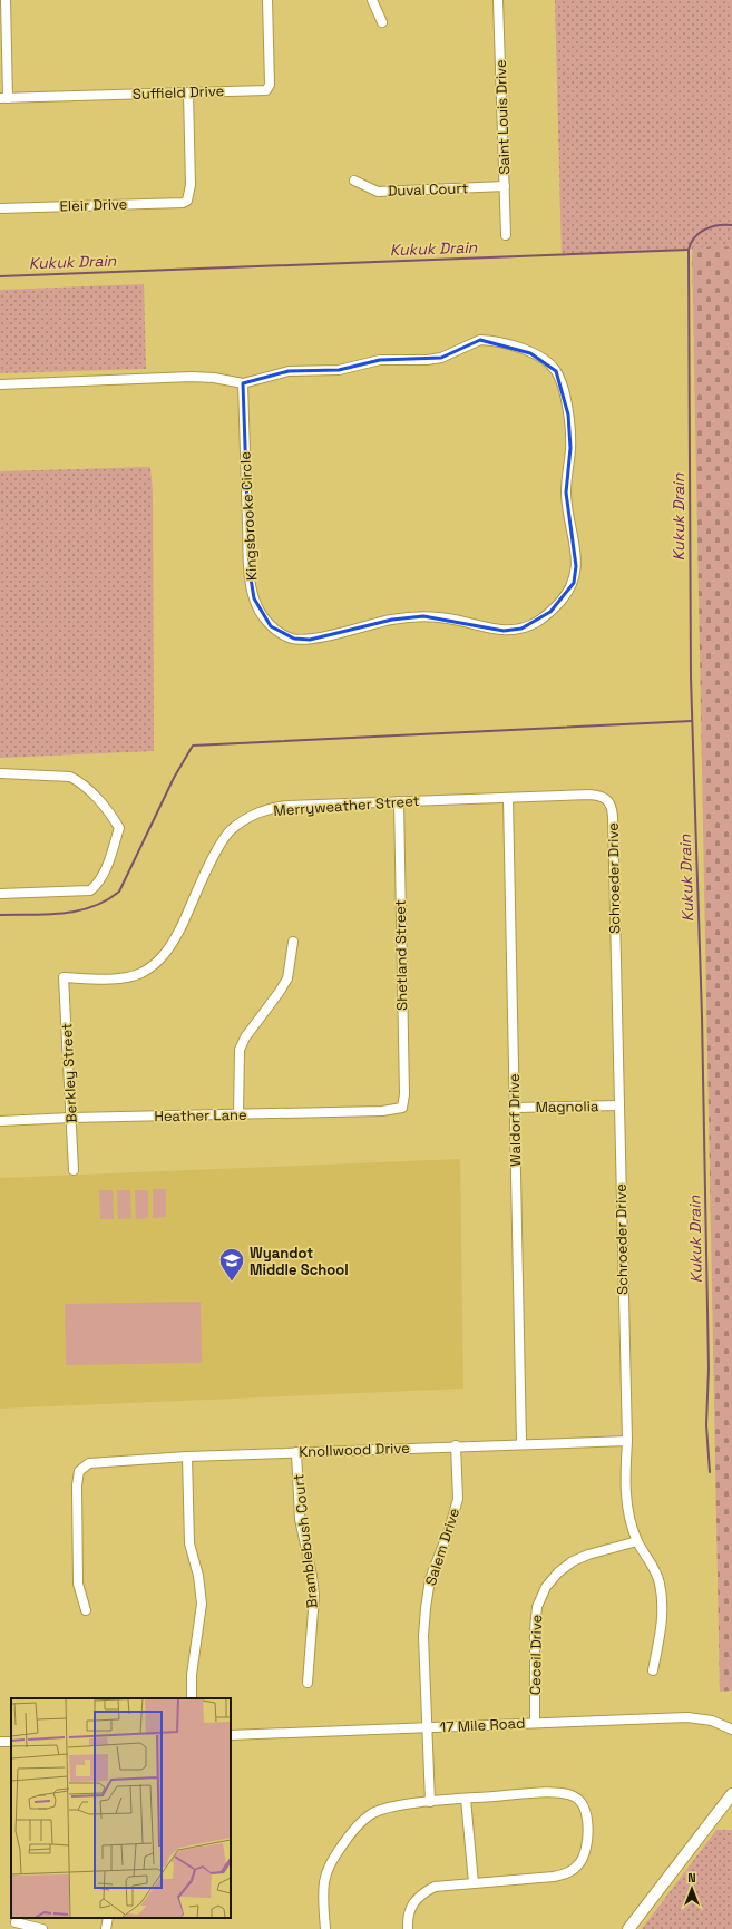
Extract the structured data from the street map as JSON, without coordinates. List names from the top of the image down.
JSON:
{
  "streets": {
    "street": [
      "Suffield Drive",
      "Saint Louis Drive",
      "Duval Court",
      "Eleir Drive",
      "Kingsbrooke Circle",
      "Merryweather Street",
      "Schroeder Drive",
      "Shetland Street",
      "Berkley Street",
      "Magnolia",
      "Heather Lane",
      "Waldorf Drive",
      "Knollwood Drive",
      "Bramblebush Court",
      "Salem Drive",
      "Ceceil Drive",
      "17 Mile Road"
    ]
  },
  "crossings": [
    ["Suffield Drive", "Eleir Drive"],
    ["Saint Louis Drive", "Duval Court"],
    ["Merryweather Street", "Schroeder Drive"],
    ["Merryweather Street", "Shetland Street"],
    ["Merryweather Street", "Berkley Street"],
    ["Merryweather Street", "Waldorf Drive"],
    ["Schroeder Drive", "Magnolia"],
    ["Schroeder Drive", "Knollwood Drive"],
    ["Schroeder Drive", "Ceceil Drive"],
    ["Shetland Street", "Heather Lane"],
    ["Berkley Street", "Heather Lane"],
    ["Magnolia", "Waldorf Drive"],
    ["Waldorf Drive", "Knollwood Drive"],
    ["Knollwood Drive", "Bramblebush Court"],
    ["Knollwood Drive", "Salem Drive"],
    ["Salem Drive", "17 Mile Road"],
    ["Ceceil Drive", "17 Mile Road"]
  ],
  "water": ["Kukuk Drain"],
  "places": {
    "school or university": ["Wyandot Middle School"]
  },
  "north": "top"
}
